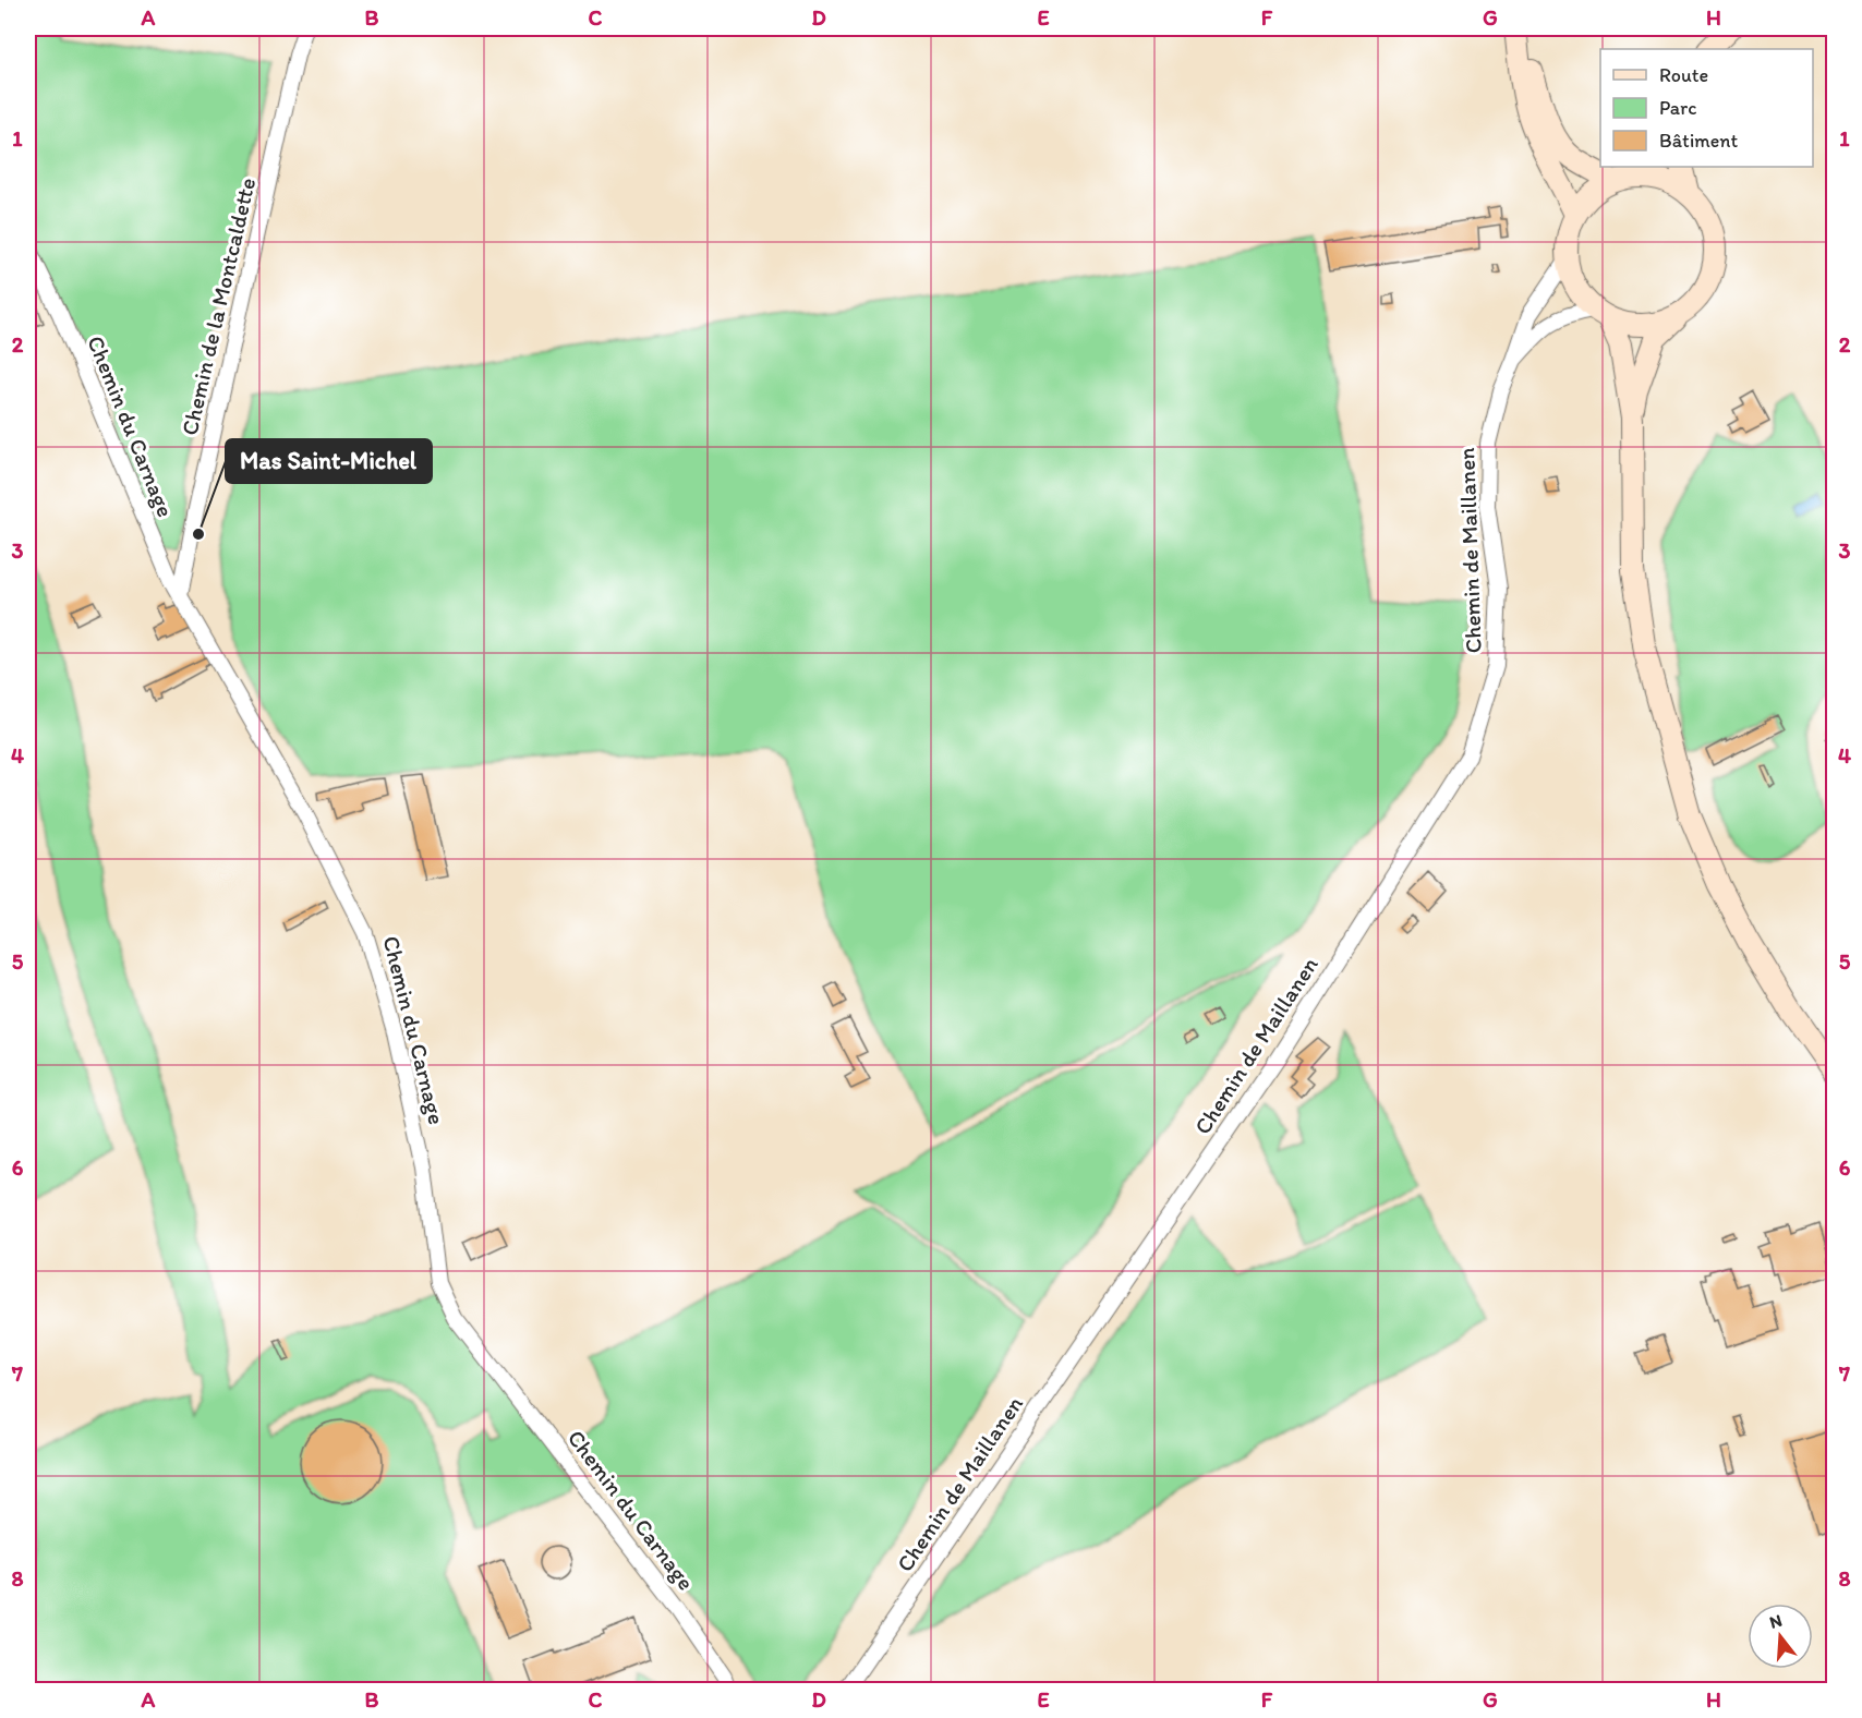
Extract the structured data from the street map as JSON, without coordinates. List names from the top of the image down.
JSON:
{
  "streets": {
    "street": ["Chemin de la Montcaldette", "Chemin du Carnage", "Chemin de Maillanen"]
  },
  "crossings": [
    ["Chemin de la Montcaldette", "Chemin du Carnage"]
  ],
  "places": ["Mas Saint-Michel"],
  "legend": ["Route", "Parc", "Bâtiment"],
  "north": "top",
  "grid": {
    "columns": [
      "A",
      "B",
      "C",
      "D",
      "E",
      "F",
      "G",
      "H"
    ],
    "rows": [
      "1",
      "2",
      "3",
      "4",
      "5",
      "6",
      "7",
      "8"
    ]
  }
}
